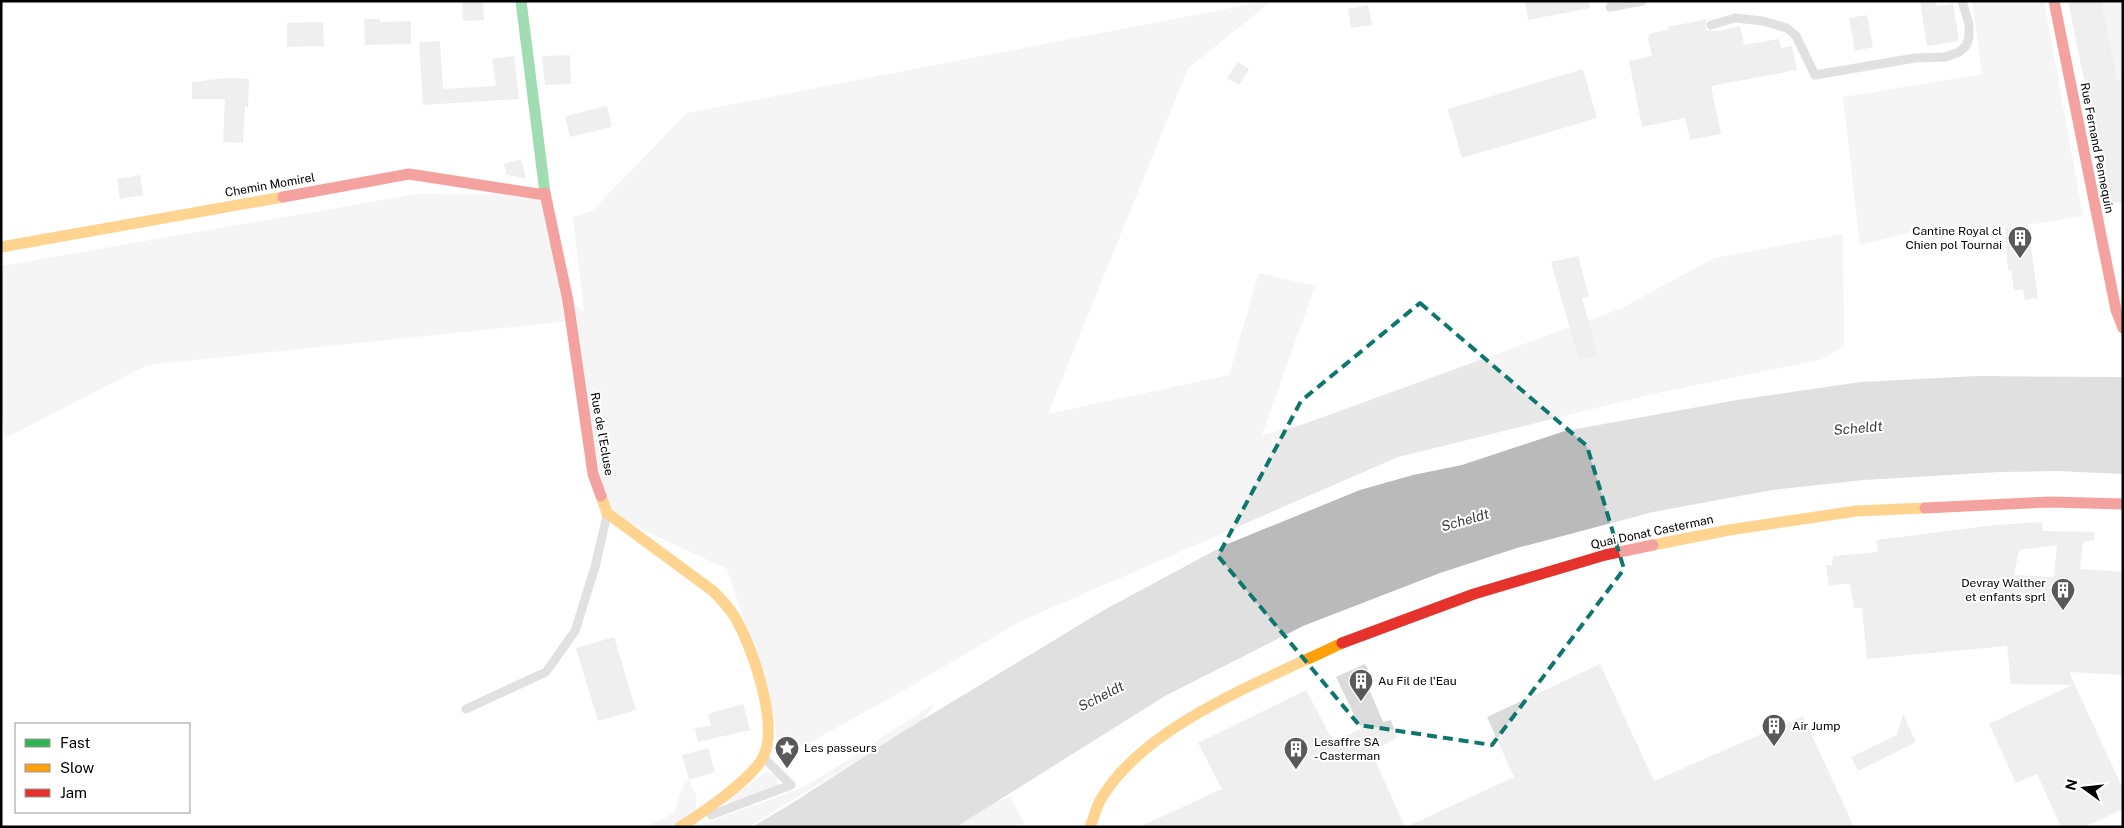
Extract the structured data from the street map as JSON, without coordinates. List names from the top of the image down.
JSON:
{
  "streets": {
    "street": [
      "Rue Fernand Pennequin",
      "Chemin Momirel",
      "Rue de l'Ecluse",
      "Quai Donat Casterman"
    ]
  },
  "crossings": [
    ["Chemin Momirel", "Rue de l'Ecluse"]
  ],
  "water": ["Scheldt"],
  "places": {
    "building": [
      "Cantine Royal cl Chien pol Tournai",
      "Devray Walther et enfants sprl",
      "Au Fil de l'Eau",
      "Air Jump",
      "Lesaffre SA - Casterman"
    ],
    "place": ["Les passeurs"]
  },
  "legend": ["Fast", "Slow", "Jam"],
  "north": "left"
}
